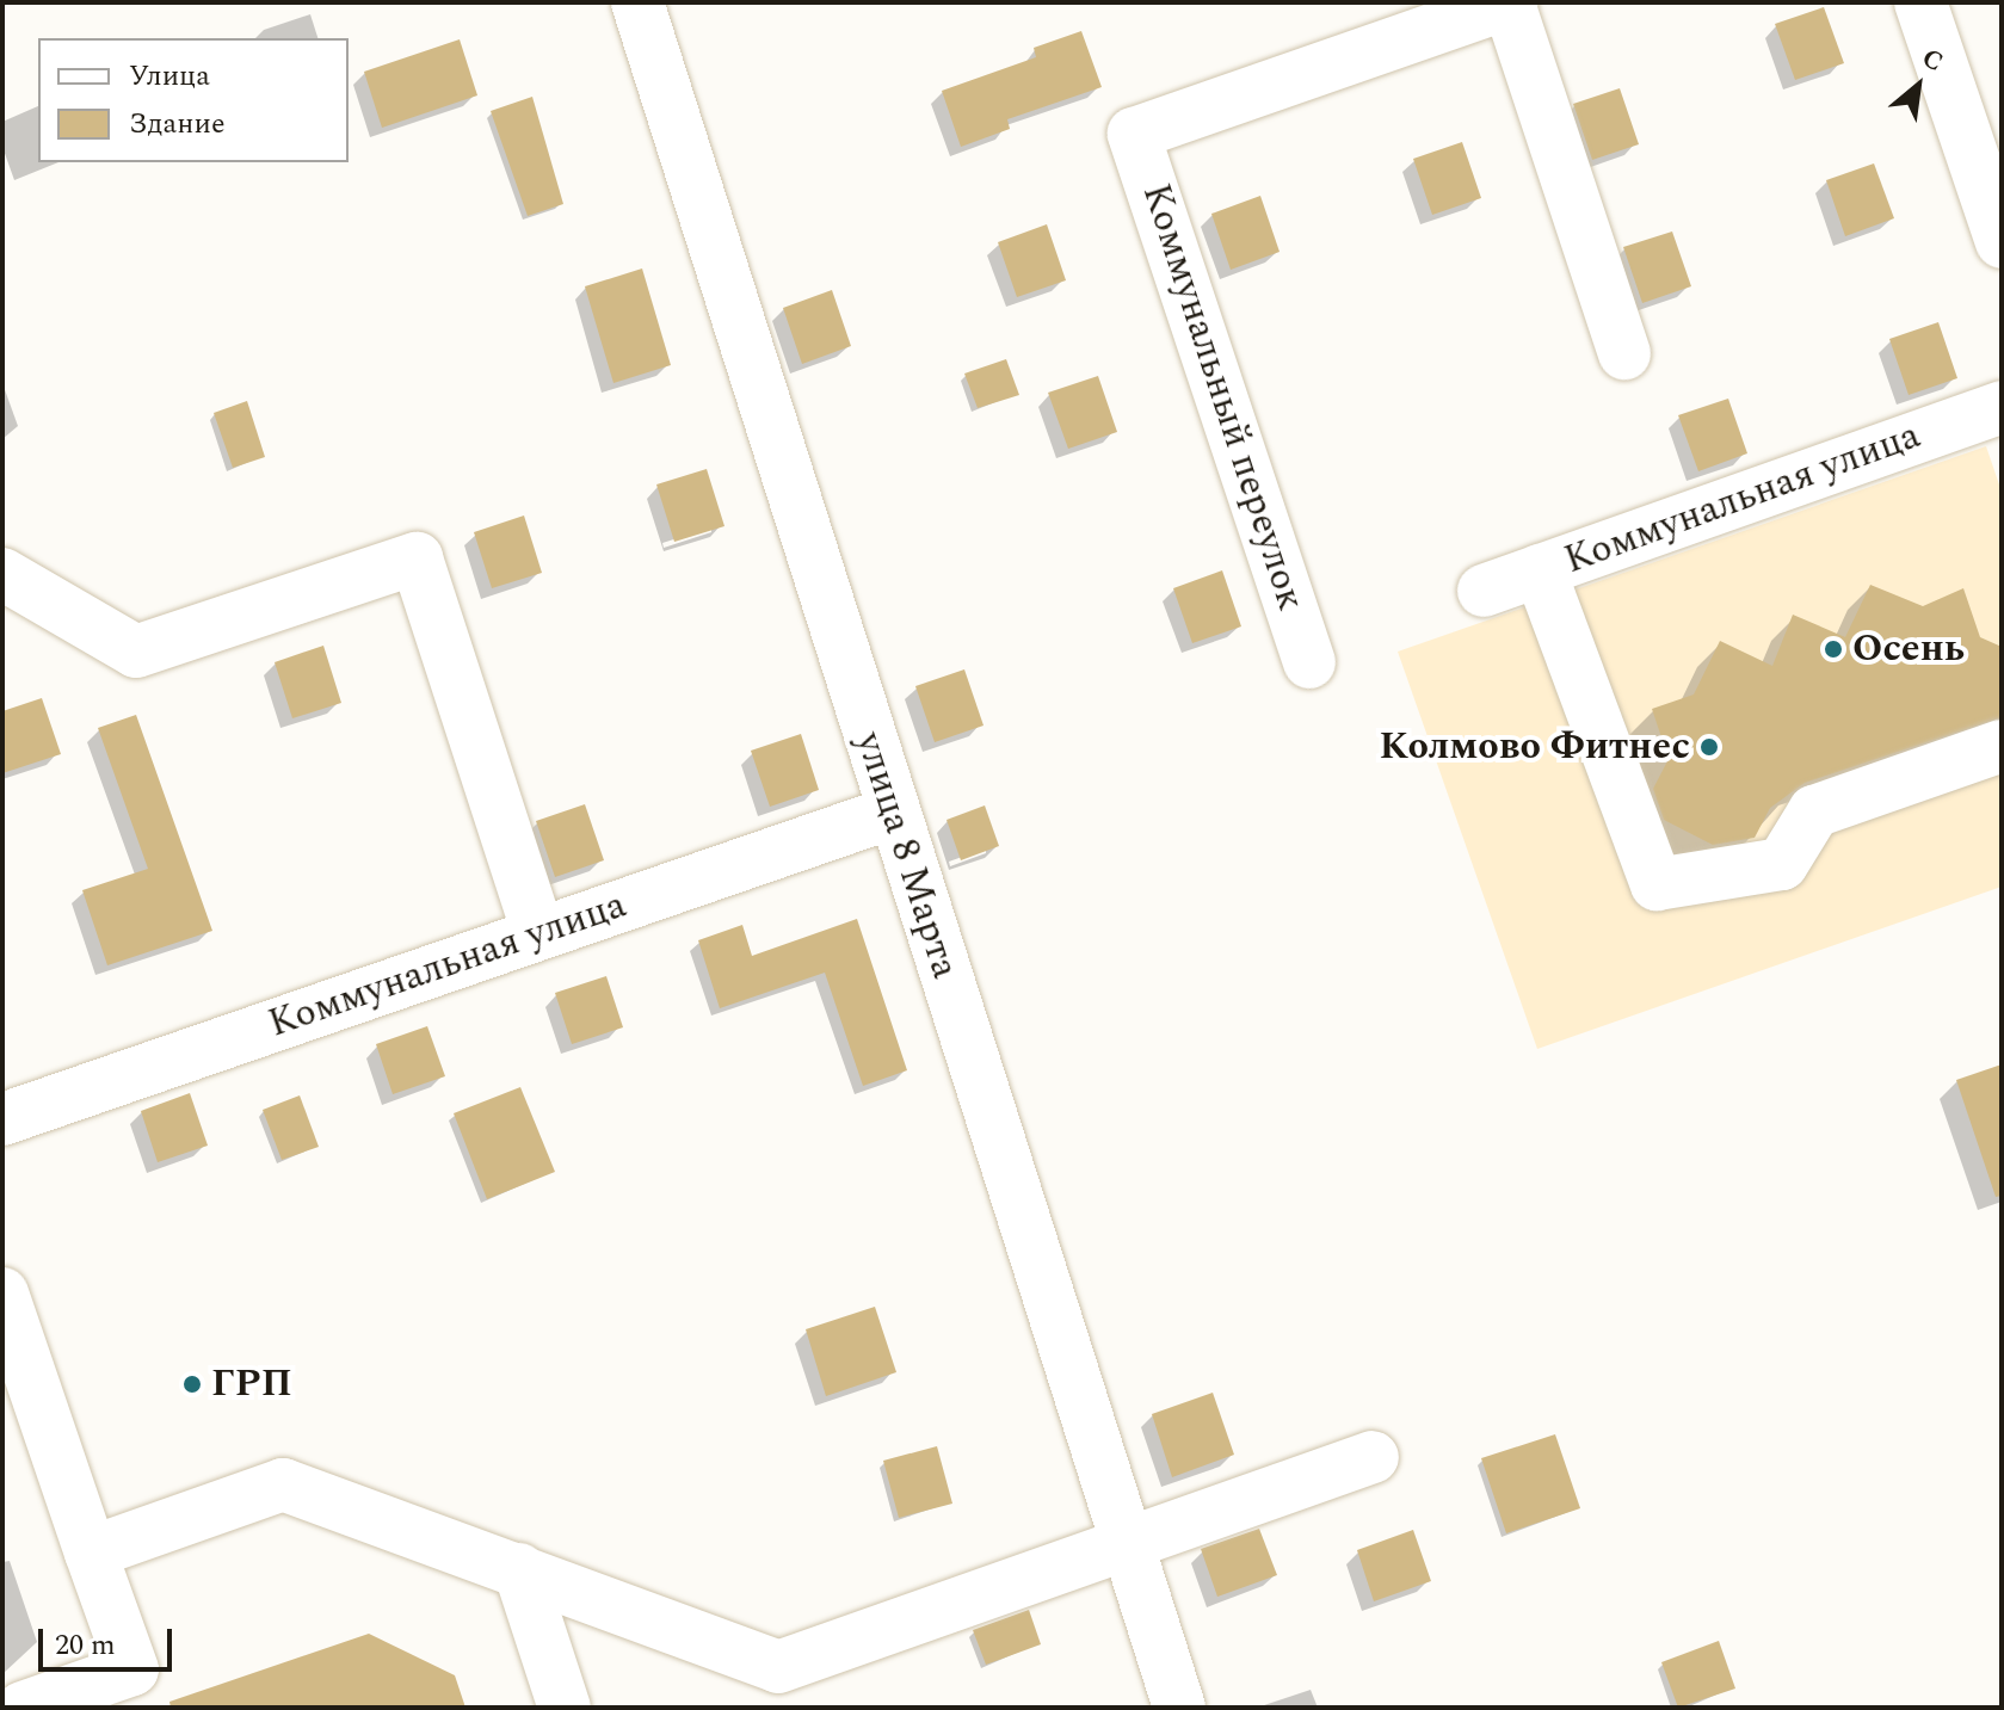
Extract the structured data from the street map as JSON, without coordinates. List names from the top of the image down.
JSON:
{
  "streets": {
    "street": ["Коммунальный переулок", "Коммунальная улица", "улица 8 Марта"]
  },
  "crossings": [
    ["Коммунальная улица", "улица 8 Марта"]
  ],
  "places": ["Осень", "Колмово Фитнес", "ГРП"],
  "legend": ["Улица", "Здание"],
  "scale_bar": "20 m",
  "north": "top right"
}
